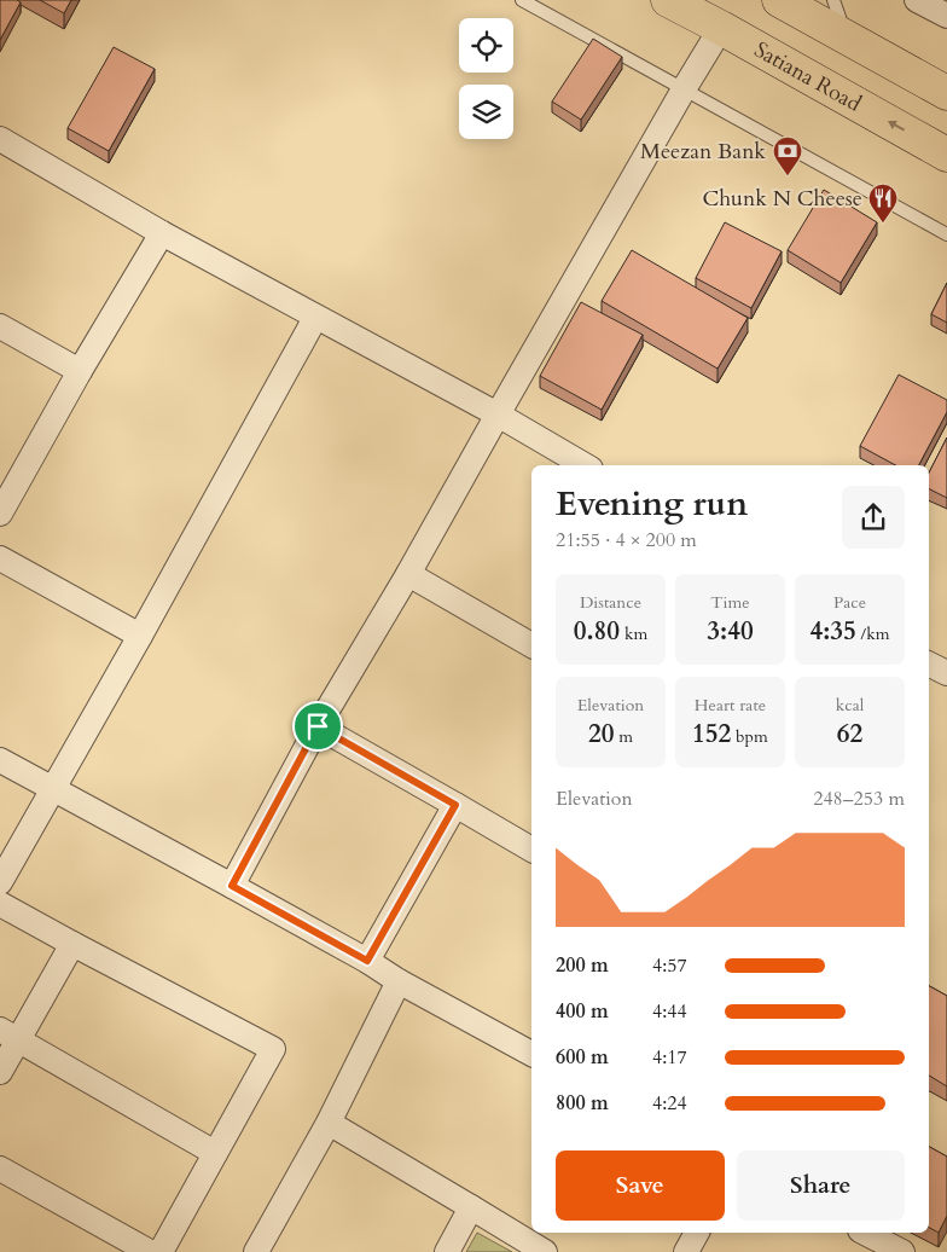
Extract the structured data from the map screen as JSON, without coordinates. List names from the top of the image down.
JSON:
{
  "streets": {
    "main road": ["Satiana Road"]
  },
  "places": {
    "bank": ["Meezan Bank"],
    "restaurant": ["Chunk N Cheese"]
  },
  "page": {
    "heading": ["Evening run", "21:55 · 4 × 200 m"],
    "stats": [
      ["Distance", "0.80 km"],
      ["Time", "3:40"],
      ["Pace", "4:35 /km"],
      ["Elevation", "20 m"],
      ["Heart rate", "152 bpm"],
      ["kcal", "62"]
    ],
    "chart": ["Elevation", "248–253 m"],
    "list": [
      {
        "name": "200 m",
        "note": "4:57"
      },
      {
        "name": "400 m",
        "note": "4:44"
      },
      {
        "name": "600 m",
        "note": "4:17"
      },
      {
        "name": "800 m",
        "note": "4:24"
      }
    ],
    "buttons": ["Save", "Share"]
  }
}
